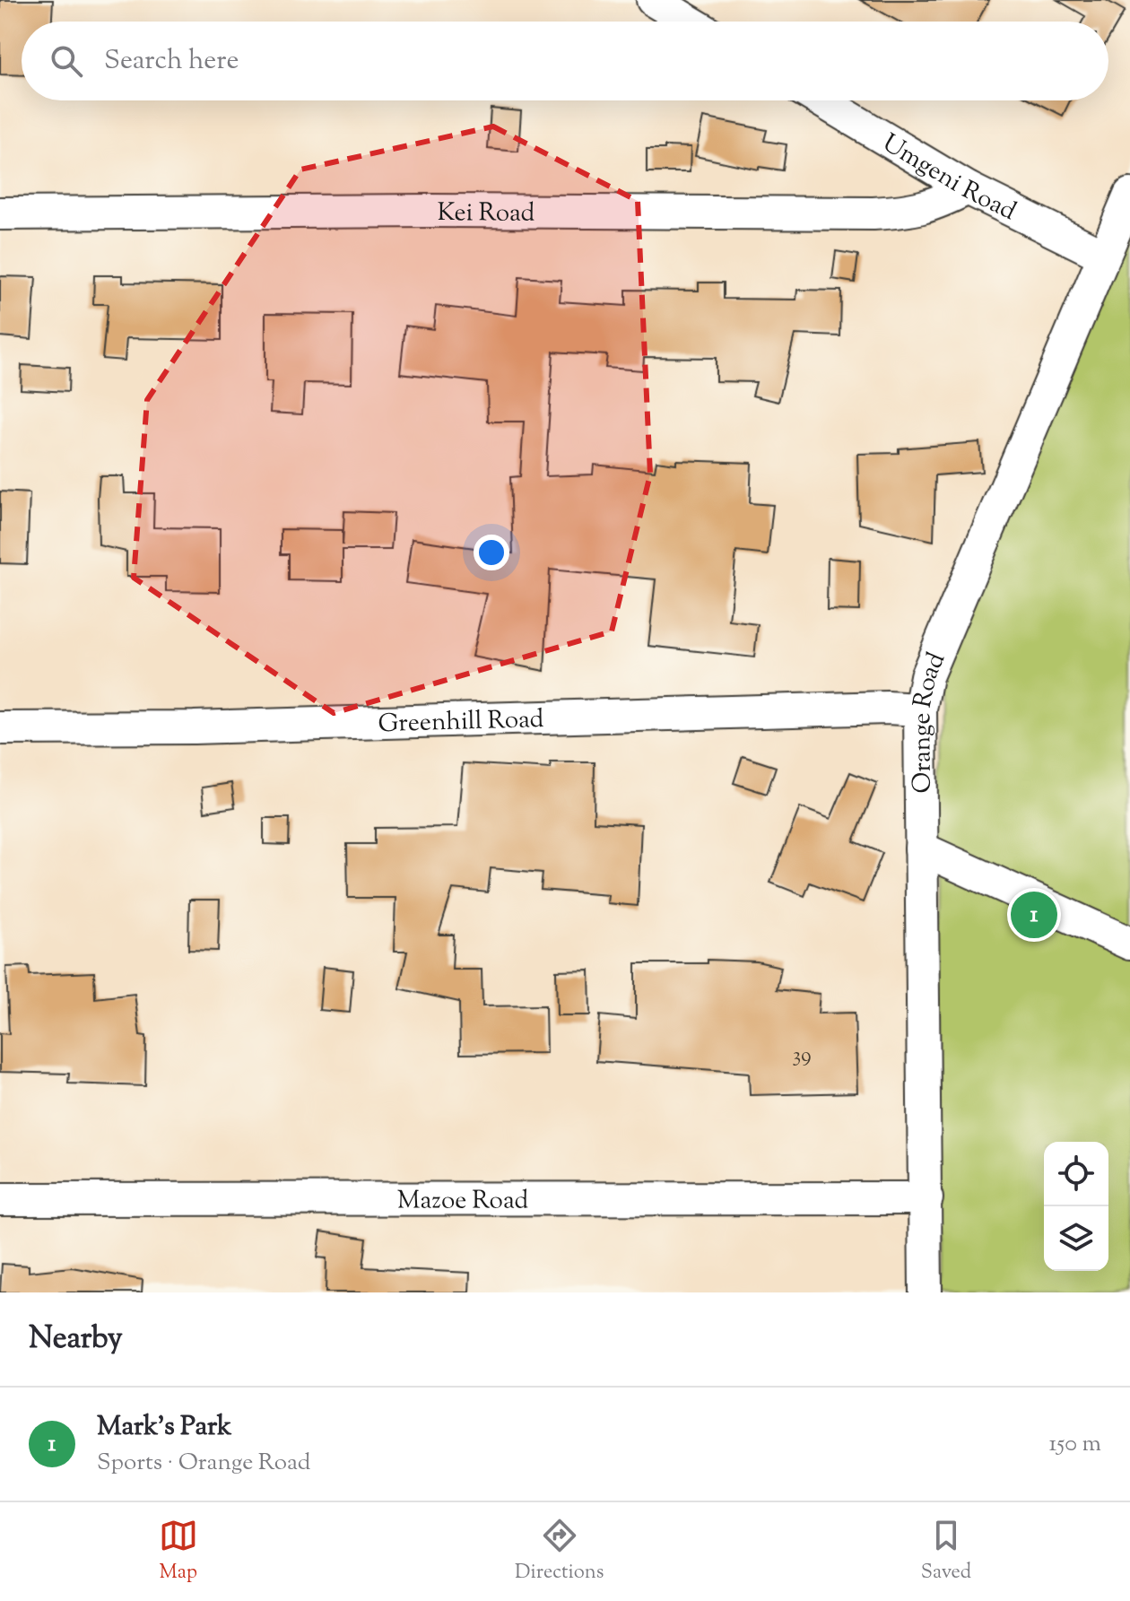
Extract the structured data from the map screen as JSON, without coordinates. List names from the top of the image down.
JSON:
{
  "streets": {
    "street": [
      "Umgeni Road",
      "Kei Road",
      "Greenhill Road",
      "Orange Road",
      "Mazoe Road"
    ]
  },
  "crossings": [
    ["Umgeni Road", "Kei Road"],
    ["Umgeni Road", "Orange Road"],
    ["Greenhill Road", "Orange Road"],
    ["Orange Road", "Mazoe Road"]
  ],
  "house_numbers": ["39"],
  "page": {
    "search": "Search here",
    "pins": "1",
    "heading": "Nearby",
    "list": [
      {
        "mark": "1",
        "name": "Mark's Park",
        "note": "Sports · Orange Road",
        "value": "150 m"
      }
    ],
    "nav": ["Map", "Directions", "Saved"]
  }
}
